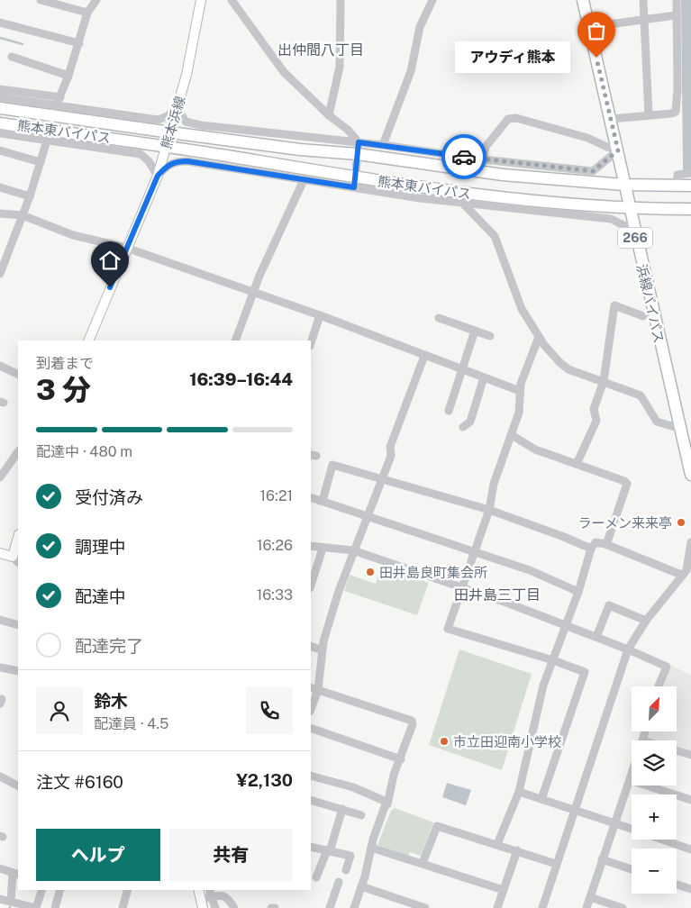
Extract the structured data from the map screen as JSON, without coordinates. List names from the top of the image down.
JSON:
{
  "streets": {
    "highway": ["熊本東バイパス", "266", "浜線バイパス"],
    "main road": ["熊本浜線"]
  },
  "crossings": [
    ["熊本浜線", "熊本東バイパス"],
    ["熊本東バイパス", "浜線バイパス"]
  ],
  "districts": ["出仲間八丁目", "田井島三丁目"],
  "places": [
    "アウディ熊本",
    "ラーメン来来亭",
    "田井島良町集会所",
    "市立田迎南小学校"
  ],
  "north": "top right",
  "page": {
    "bubble": "アウディ熊本",
    "heading": ["3 分", "到着まで", "16:39–16:44"],
    "panel": [
      "鈴木",
      "配達員 · 4.5",
      "注文 #6160",
      "¥2,130"
    ],
    "bar": "配達中 · 480 m",
    "list": [
      ["受付済み", "16:21"],
      ["調理中", "16:26"],
      ["配達中", "16:33"],
      "配達完了"
    ],
    "map_buttons": ["+", "−"],
    "buttons": ["ヘルプ", "共有"]
  }
}
